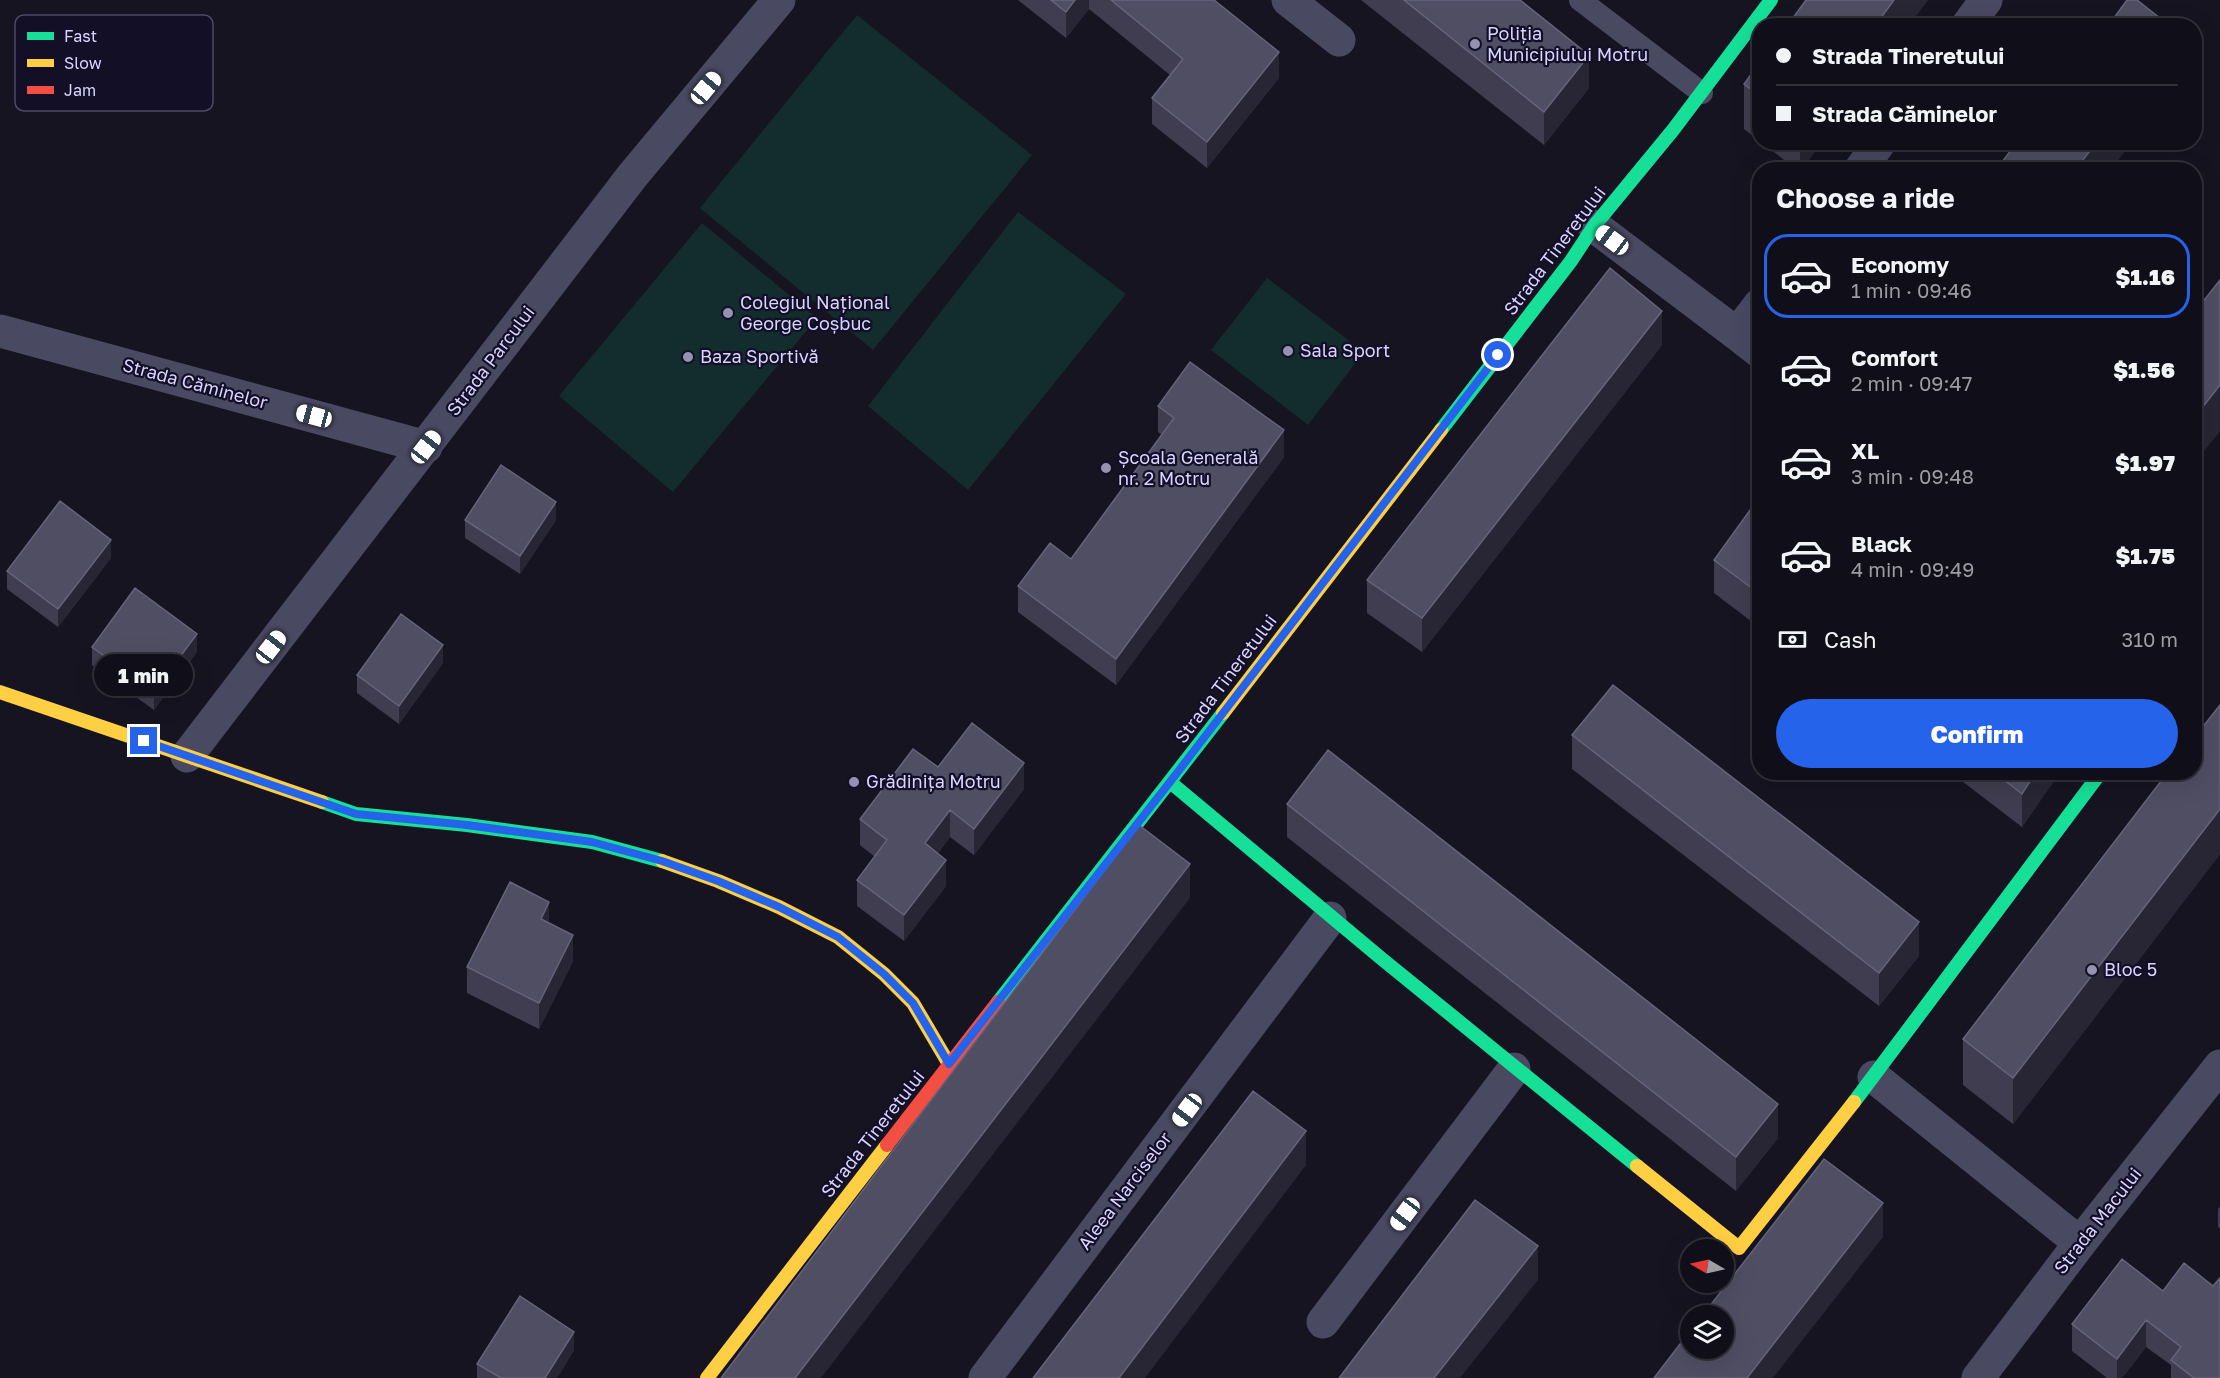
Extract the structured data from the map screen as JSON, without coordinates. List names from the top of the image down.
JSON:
{
  "streets": {
    "street": [
      "Strada Tineretului",
      "Strada Parcului",
      "Strada Căminelor",
      "Aleea Narciselor",
      "Strada Macului"
    ]
  },
  "crossings": [
    ["Strada Parcului", "Strada Căminelor"]
  ],
  "places": [
    "Poliția Municipiului Motru",
    "Colegiul Național George Coșbuc",
    "Sala Sport",
    "Baza Sportivă",
    "Școala Generală nr. 2 Motru",
    "Grădinița Motru",
    "Bloc 5"
  ],
  "legend": ["Fast", "Slow", "Jam"],
  "north": "left",
  "page": {
    "banner": ["Strada Tineretului", "Strada Căminelor"],
    "heading": "Choose a ride",
    "list": [
      {
        "name": "Economy",
        "note": "1 min · 09:46",
        "value": "$1.16"
      },
      {
        "name": "Comfort",
        "note": "2 min · 09:47",
        "value": "$1.56"
      },
      {
        "name": "XL",
        "note": "3 min · 09:48",
        "value": "$1.97"
      },
      {
        "name": "Black",
        "note": "4 min · 09:49",
        "value": "$1.75"
      }
    ],
    "pay": ["Cash", "310 m"],
    "bubble": "1 min",
    "buttons": "Confirm"
  }
}
